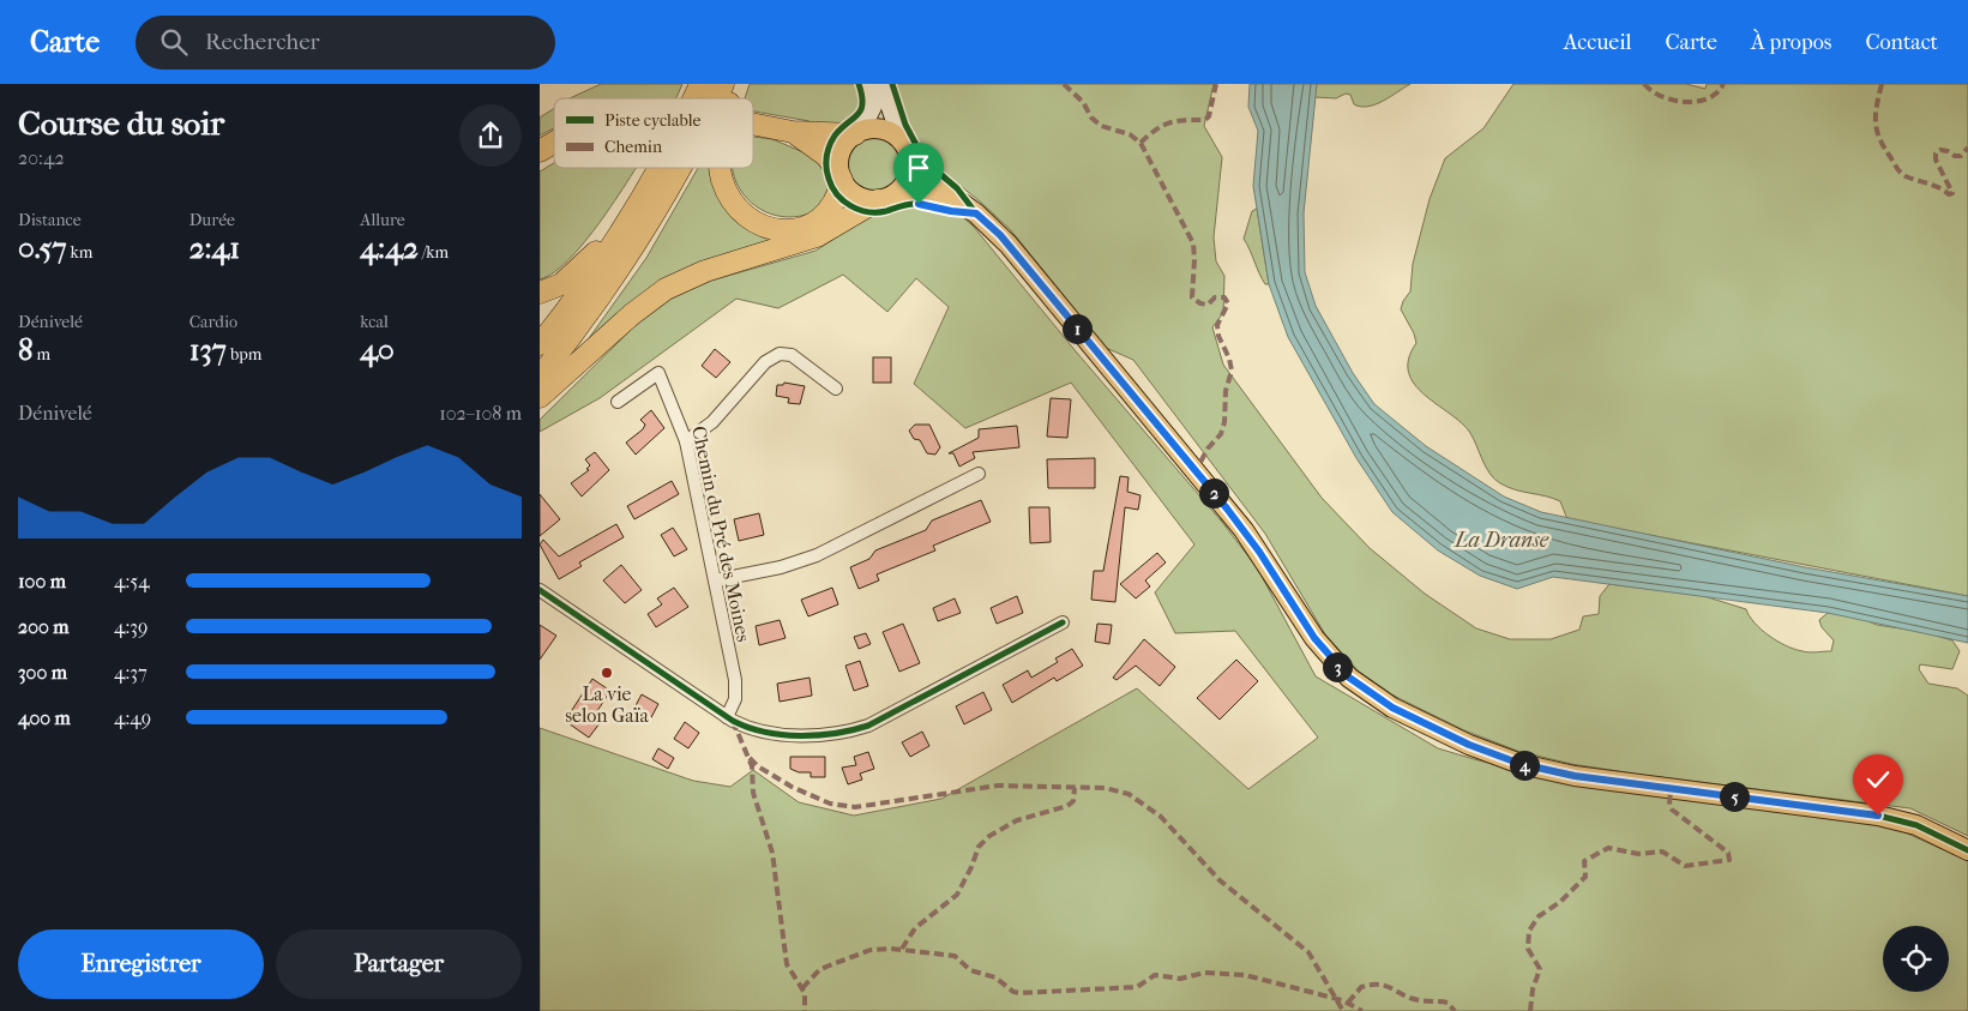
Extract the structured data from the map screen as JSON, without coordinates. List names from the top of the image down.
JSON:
{
  "streets": {
    "street": ["Chemin du Pré des Moines"]
  },
  "water": ["La Dranse"],
  "places": ["La vie selon Gaïa"],
  "legend": ["Piste cyclable", "Chemin"],
  "page": {
    "header": "Carte",
    "search": "Rechercher",
    "nav": [
      "Accueil",
      "Carte",
      "À propos",
      "Contact"
    ],
    "heading": ["Course du soir", "20:42"],
    "stats": [
      ["Distance", "0.57 km"],
      ["Durée", "2:41"],
      ["Allure", "4:42 /km"],
      ["Dénivelé", "8 m"],
      ["Cardio", "137 bpm"],
      ["kcal", "40"]
    ],
    "pins": [
      "1",
      "2",
      "3",
      "4",
      "5"
    ],
    "chart": ["Dénivelé", "102–108 m"],
    "list": [
      {
        "name": "100 m",
        "note": "4:54"
      },
      {
        "name": "200 m",
        "note": "4:39"
      },
      {
        "name": "300 m",
        "note": "4:37"
      },
      {
        "name": "400 m",
        "note": "4:49"
      }
    ],
    "buttons": ["Enregistrer", "Partager"]
  }
}
